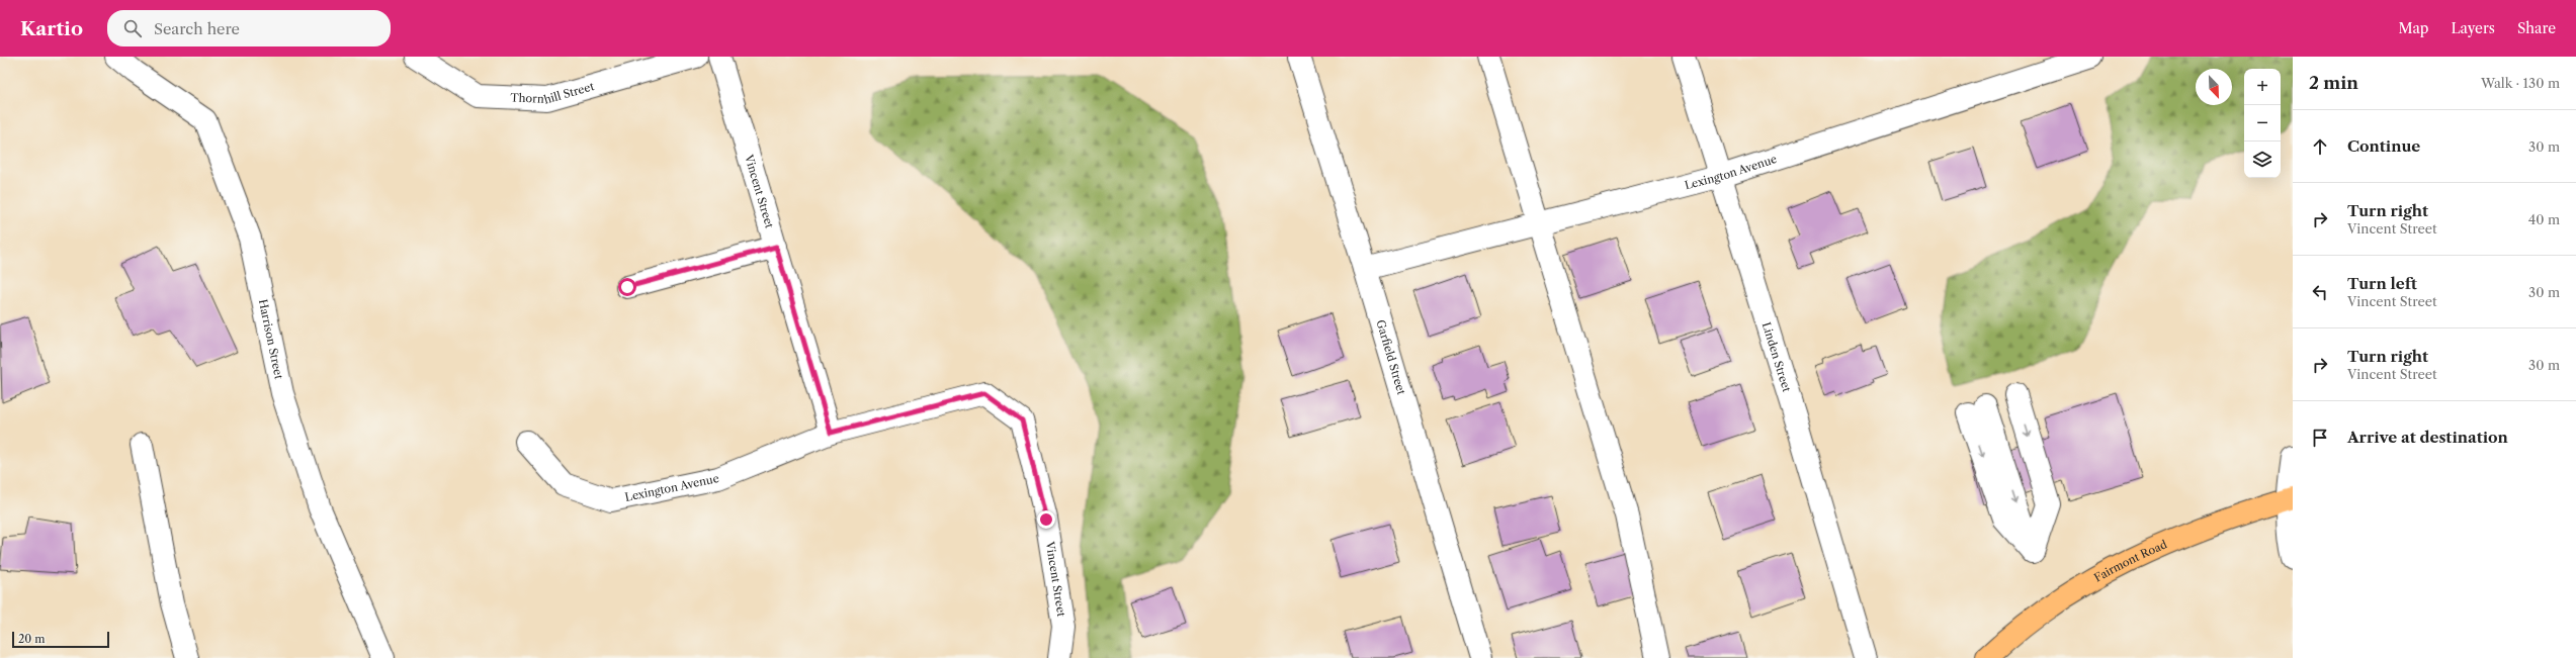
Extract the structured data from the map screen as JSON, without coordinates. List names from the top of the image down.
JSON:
{
  "streets": {
    "main road": ["Fairmont Road"],
    "street": [
      "Thornhill Street",
      "Lexington Avenue",
      "Vincent Street",
      "Harrison Street",
      "Garfield Street",
      "Linden Street"
    ]
  },
  "crossings": [
    ["Lexington Avenue", "Vincent Street"],
    ["Lexington Avenue", "Garfield Street"],
    ["Lexington Avenue", "Linden Street"]
  ],
  "scale_bar": "20 m",
  "north": "bottom right",
  "page": {
    "header": "Kartio",
    "search": "Search here",
    "nav": ["Map", "Layers", "Share"],
    "heading": ["2 min", "Walk · 130 m"],
    "map_buttons": ["+", "−"],
    "list": [
      ["Continue", "30 m"],
      ["Turn right", "Vincent Street", "40 m"],
      ["Turn left", "Vincent Street", "30 m"],
      ["Turn right", "Vincent Street", "30 m"],
      "Arrive at destination"
    ],
    "scale": "20 m"
  }
}
